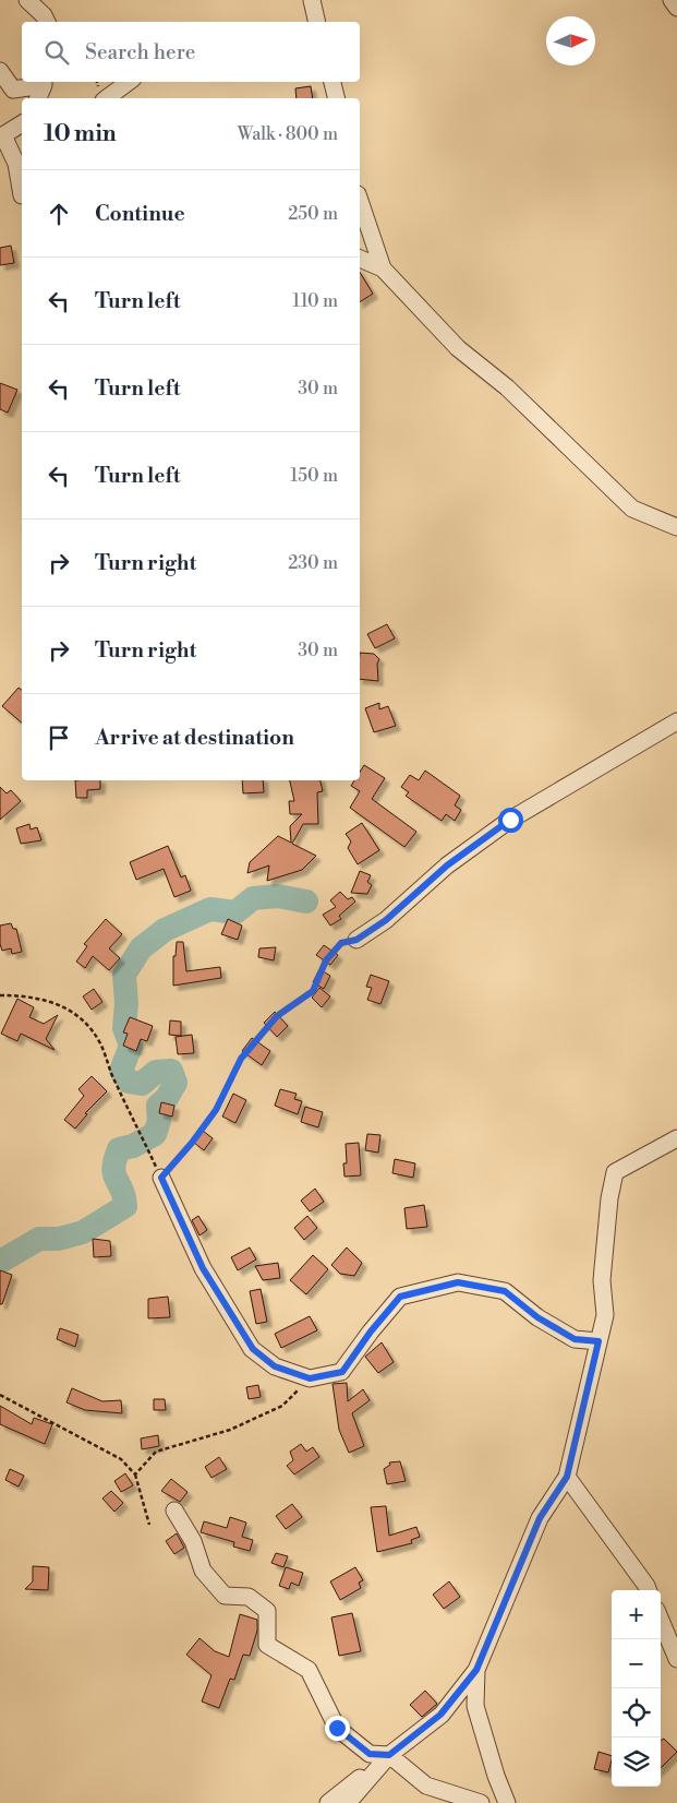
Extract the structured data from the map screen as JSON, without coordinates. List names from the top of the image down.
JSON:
{
  "north": "right",
  "page": {
    "search": "Search here",
    "heading": ["10 min", "Walk · 800 m"],
    "list": [
      ["Continue", "250 m"],
      ["Turn left", "110 m"],
      ["Turn left", "30 m"],
      ["Turn left", "150 m"],
      ["Turn right", "230 m"],
      ["Turn right", "30 m"],
      "Arrive at destination"
    ],
    "map_buttons": ["+", "−"]
  }
}
